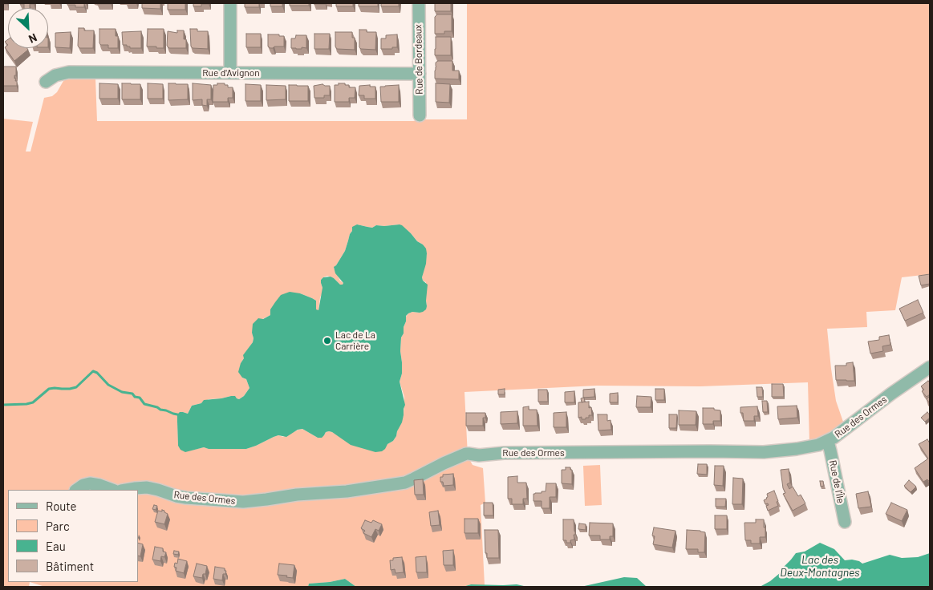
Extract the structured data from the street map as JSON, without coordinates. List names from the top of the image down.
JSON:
{
  "streets": {
    "street": [
      "Rue de Bordeaux",
      "Rue d'Avignon",
      "Rue des Ormes",
      "Rue de l'Île"
    ]
  },
  "crossings": [
    ["Rue de Bordeaux", "Rue d'Avignon"],
    ["Rue des Ormes", "Rue de l'Île"]
  ],
  "water": ["Lac des Deux-Montagnes"],
  "places": ["Lac de La Carrière"],
  "legend": [
    "Route",
    "Parc",
    "Eau",
    "Bâtiment"
  ],
  "north": "bottom right"
}
